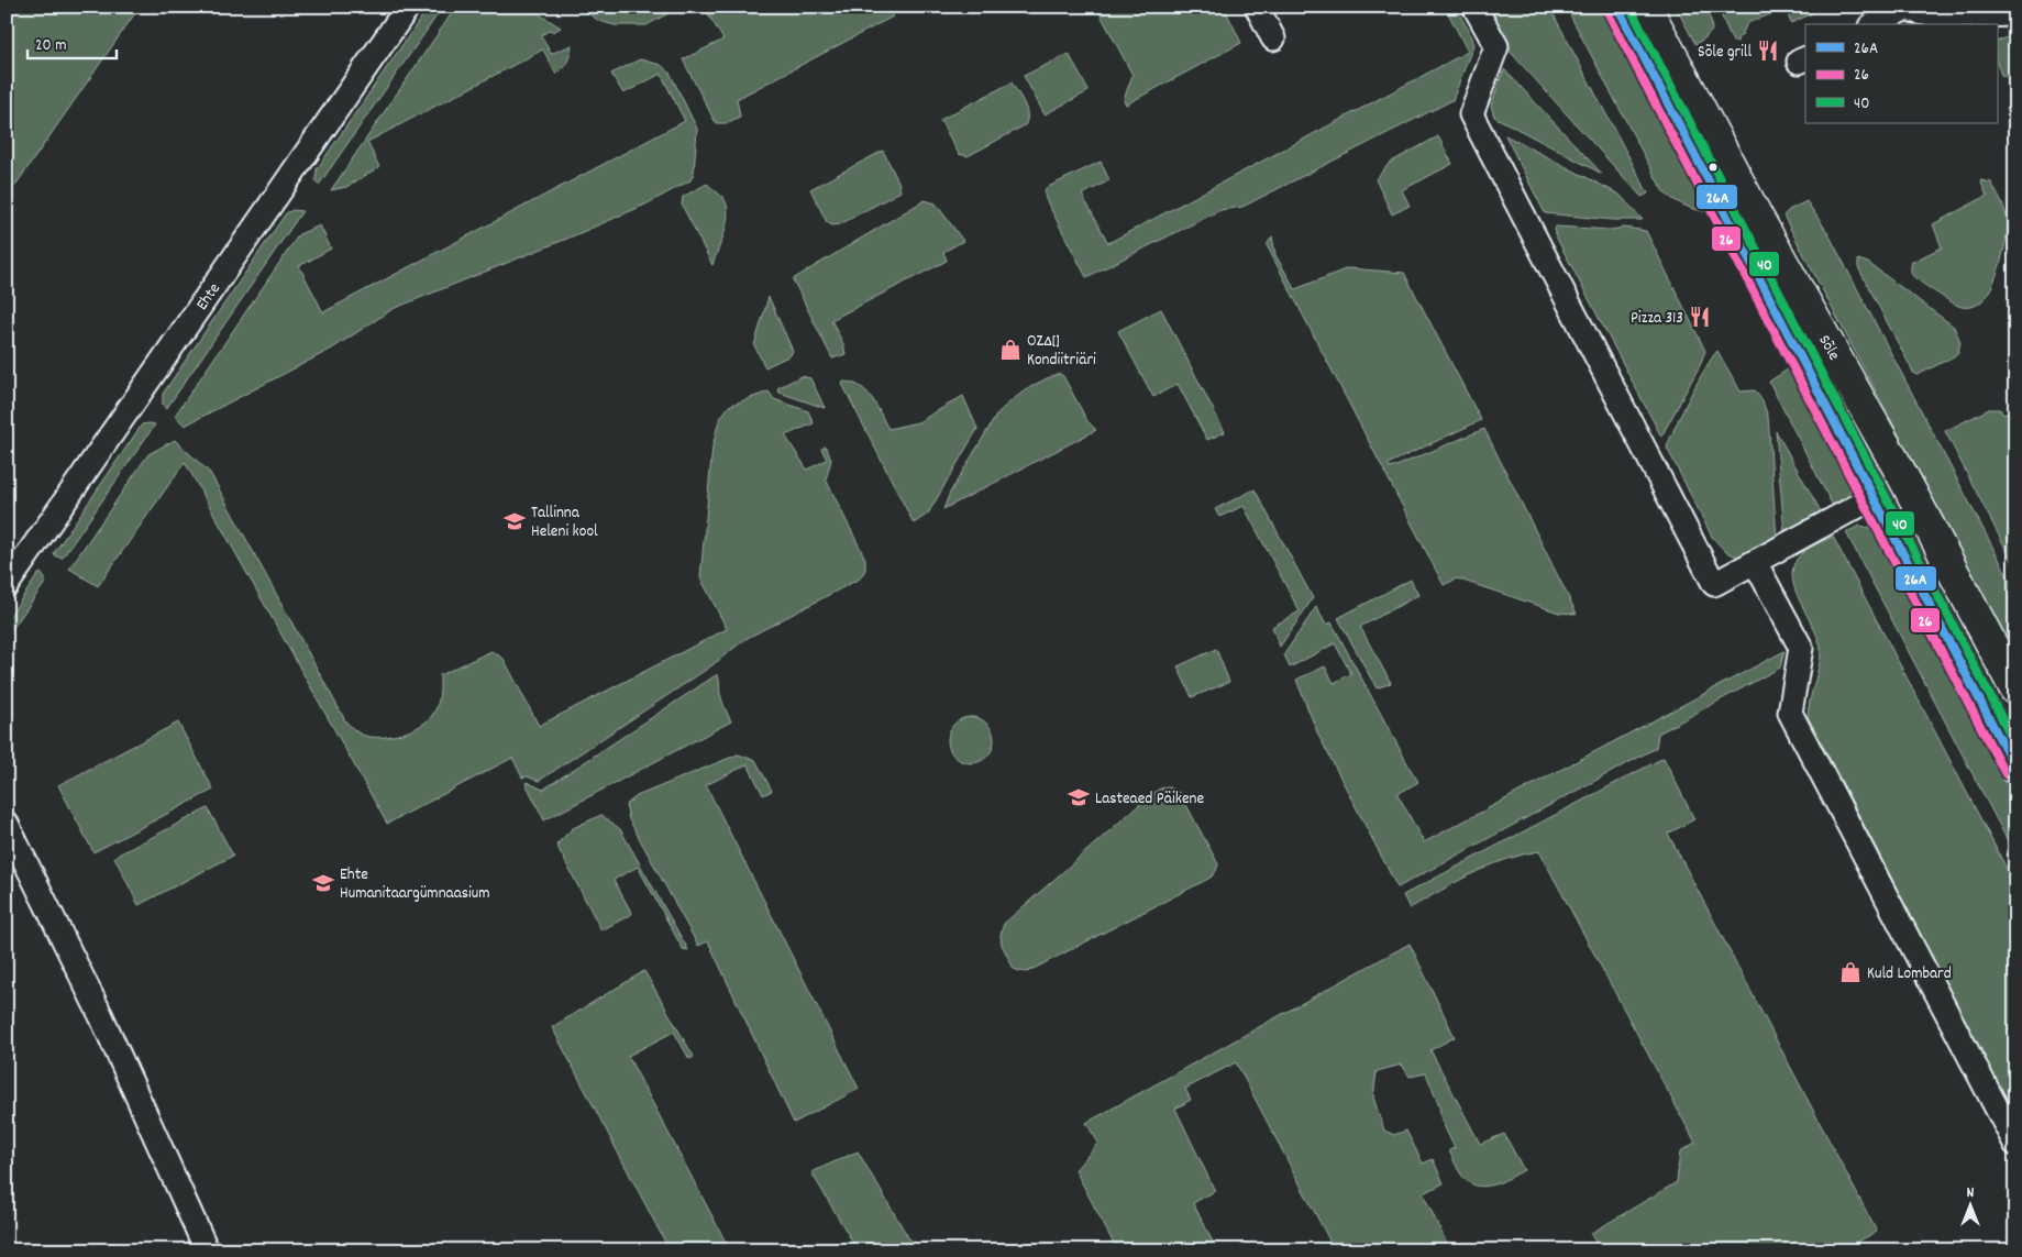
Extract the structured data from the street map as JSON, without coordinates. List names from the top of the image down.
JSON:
{
  "streets": {
    "main road": ["Sõle"],
    "street": ["Ehte"]
  },
  "places": {
    "restaurant": ["Sõle grill", "Pizza 313"],
    "shop": ["OZ∆[] Kondiitriäri", "Kuld Lombard"],
    "school or university": ["Tallinna Heleni kool", "Lasteaed Päikene", "Ehte Humanitaargümnaasium"]
  },
  "lines": ["transit line 26A", "transit line 40", "transit line 26"],
  "legend": ["26A", "26", "40"],
  "scale_bar": "20 m",
  "north": "top"
}
